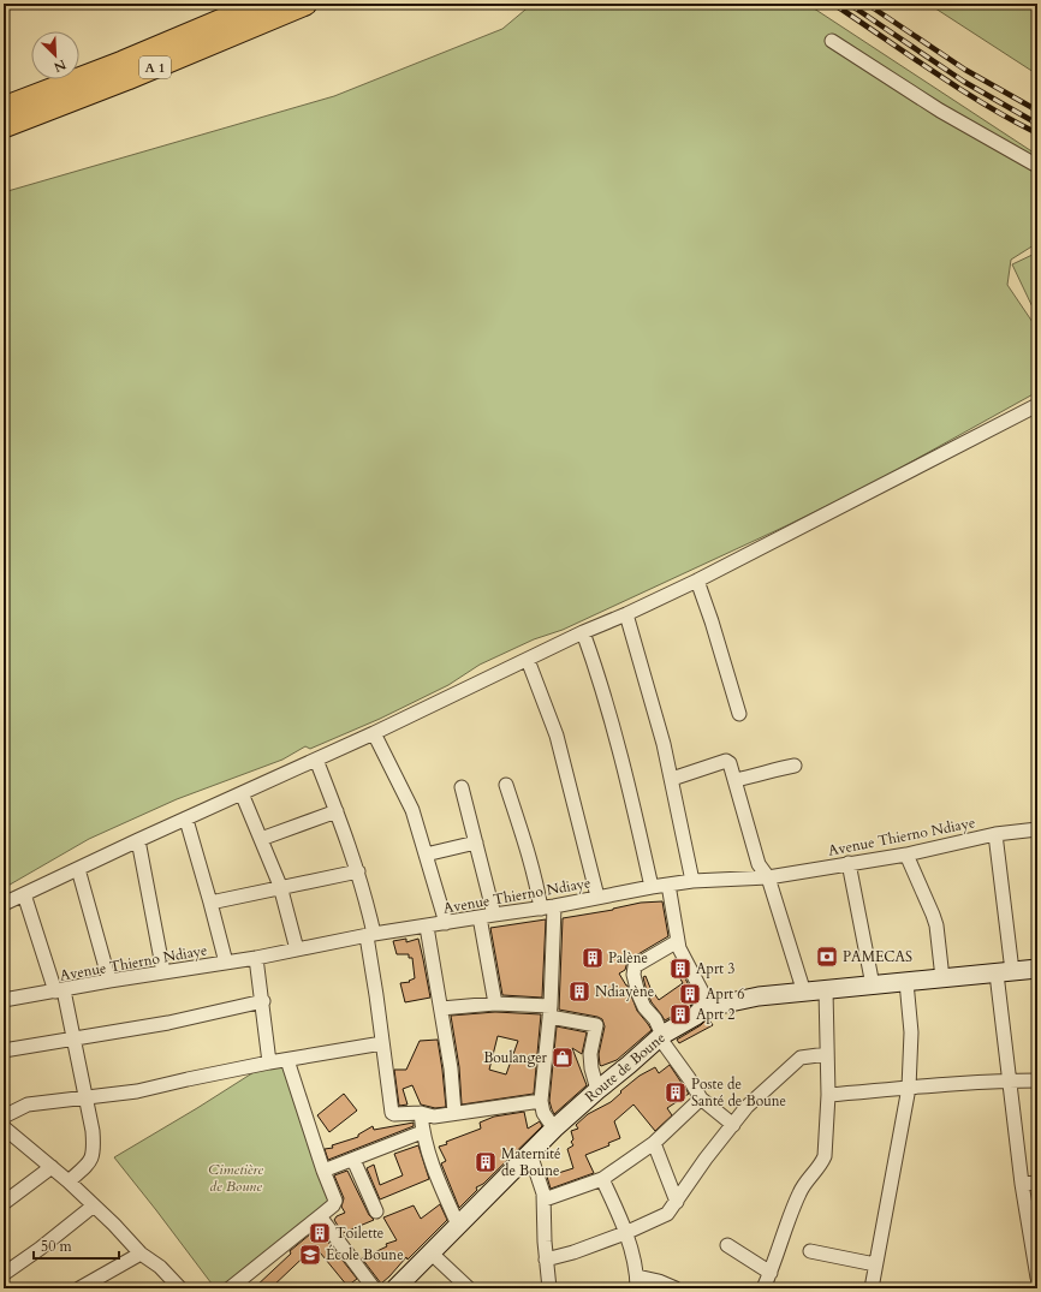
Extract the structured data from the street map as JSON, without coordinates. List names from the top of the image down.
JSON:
{
  "streets": {
    "highway": ["A 1"],
    "street": ["Avenue Thierno Ndiaye", "Route de Boune"]
  },
  "parks": ["Cimetière de Boune"],
  "places": {
    "bank": ["PAMECAS"],
    "building": [
      "Palène",
      "Aprt 3",
      "Ndiayène",
      "Aprt 6",
      "Aprt 2",
      "Poste de Santé de Boune",
      "Maternité de Boune",
      "Toilette"
    ],
    "shop": ["Boulanger"],
    "school or university": ["École Boune"]
  },
  "scale_bar": "50 m",
  "north": "bottom right"
}
